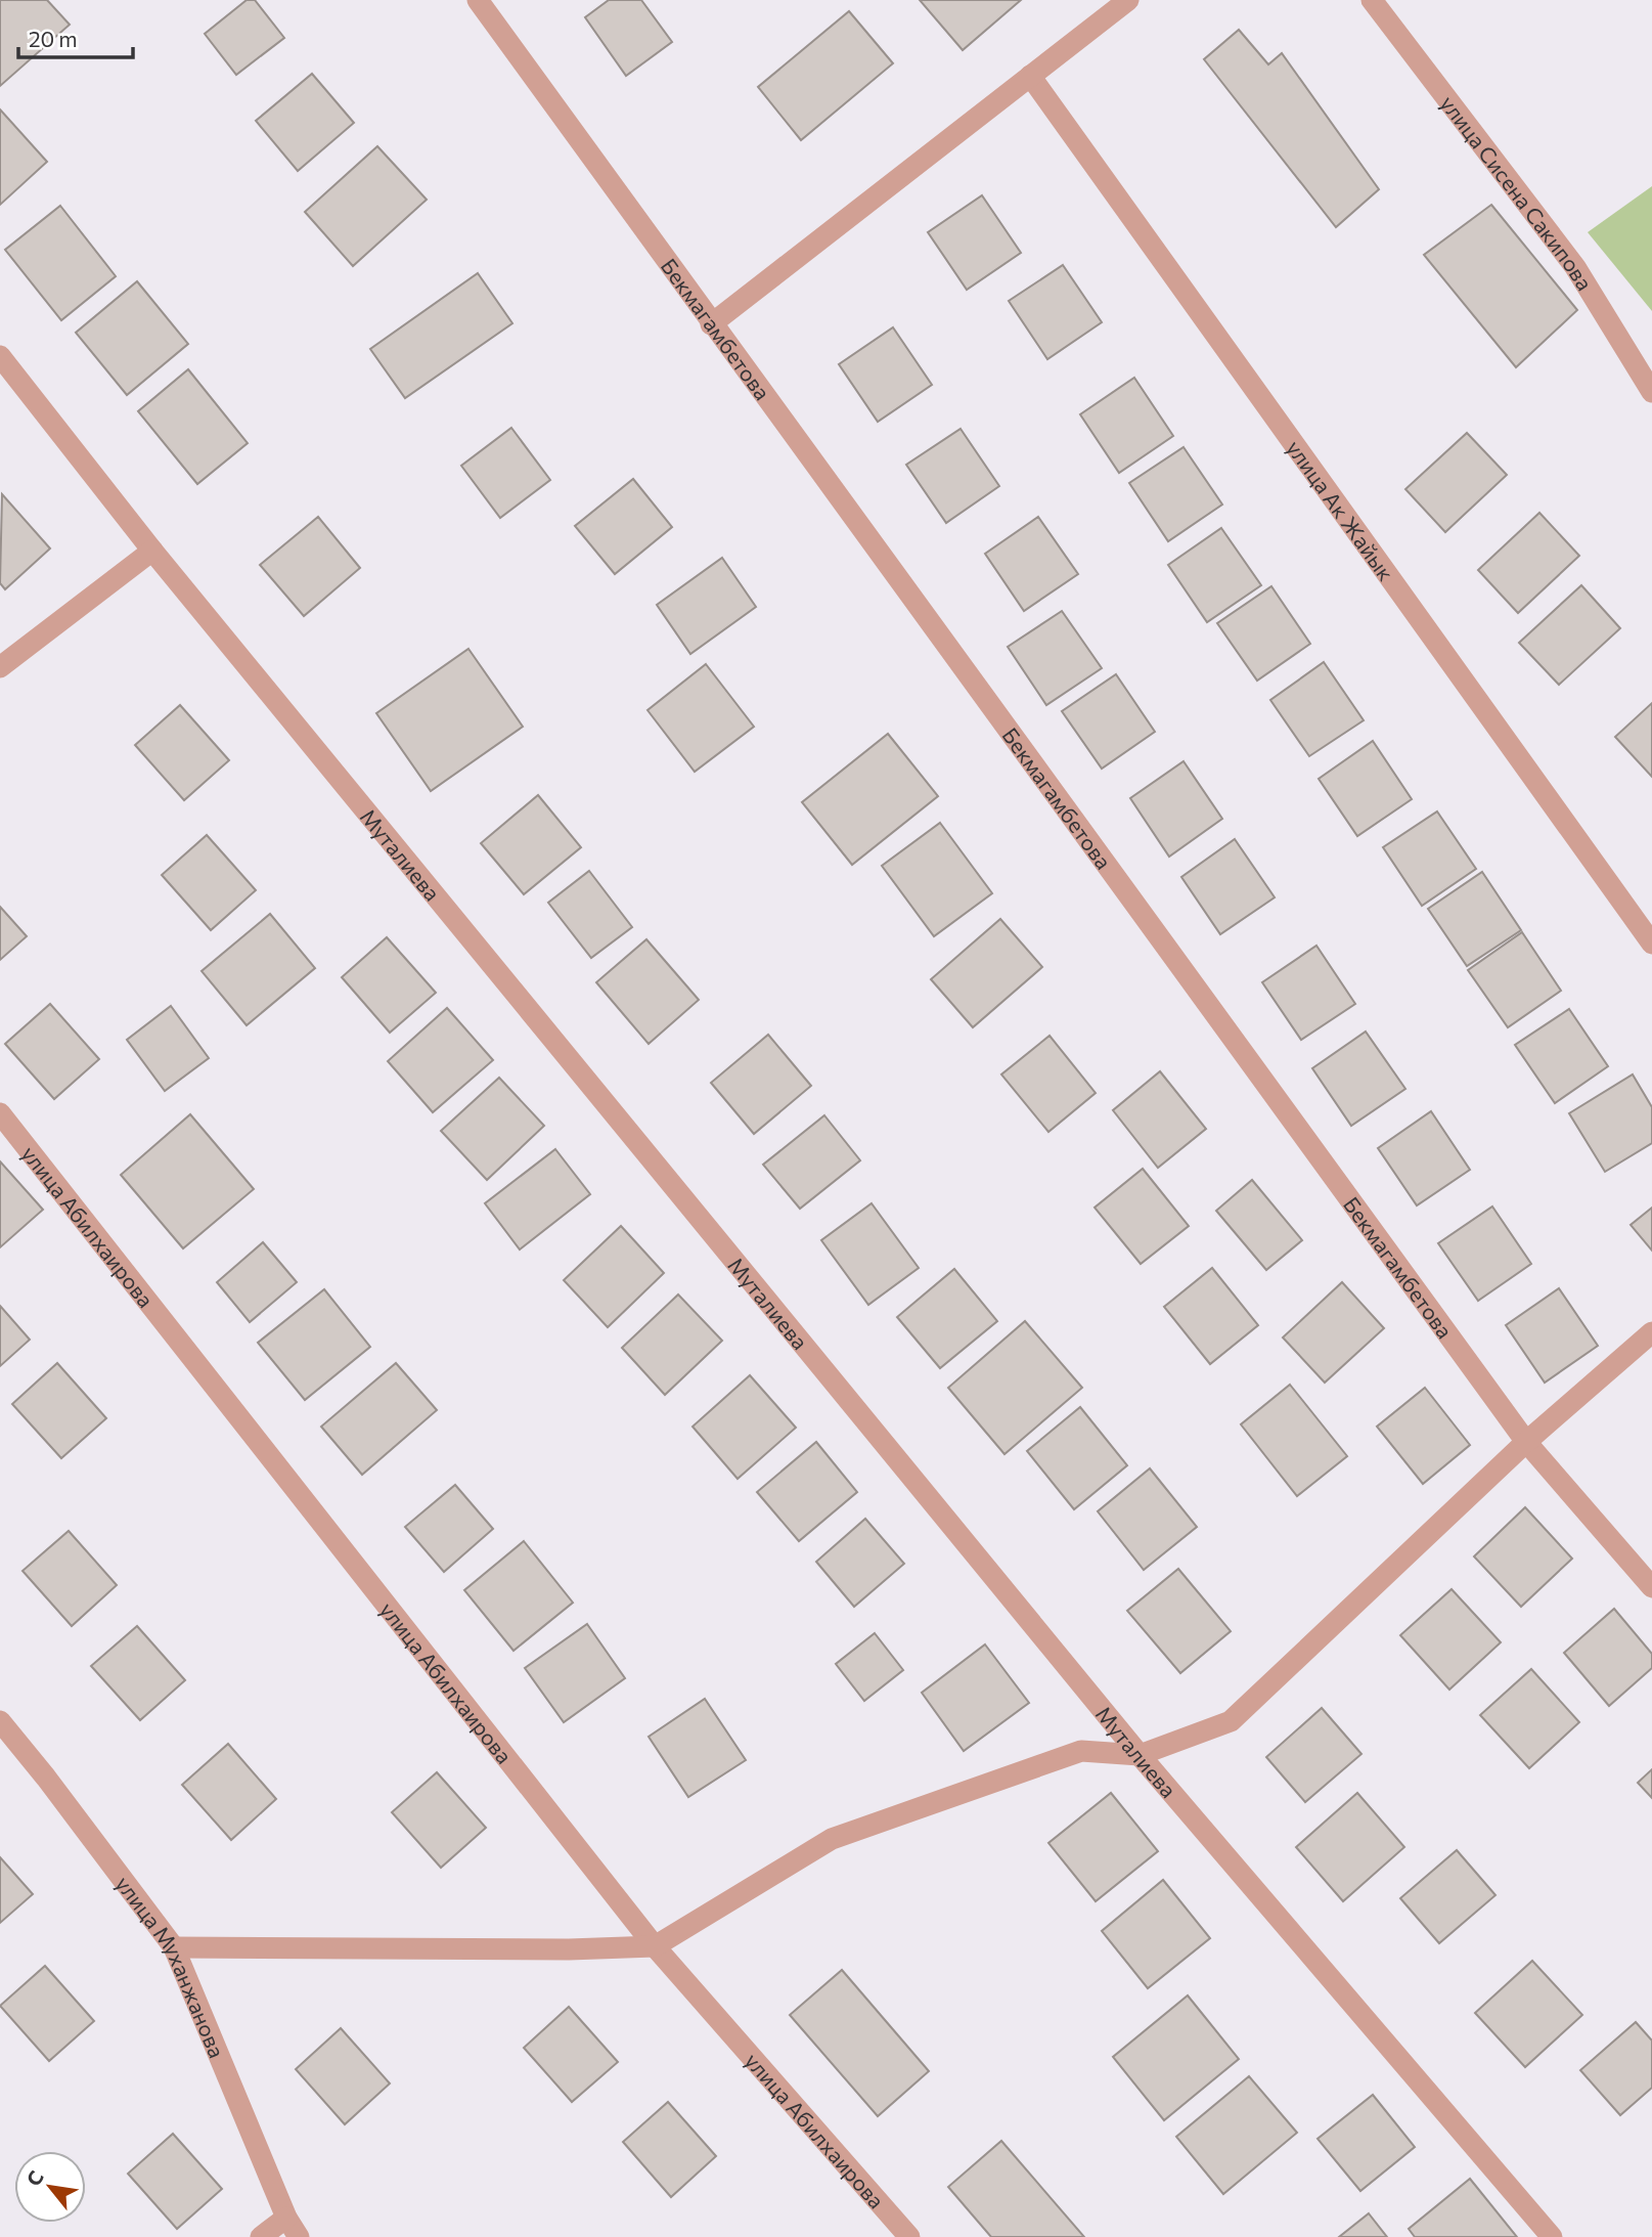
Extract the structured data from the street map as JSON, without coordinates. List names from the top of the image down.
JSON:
{
  "streets": {
    "street": [
      "улица Сисена Сакипова",
      "Бекмагамбетова",
      "улица Ак Жайык",
      "Муталиева",
      "улица Абилхаирова",
      "улица Муханжанова"
    ]
  },
  "scale_bar": "20 m",
  "north": "top left"
}
